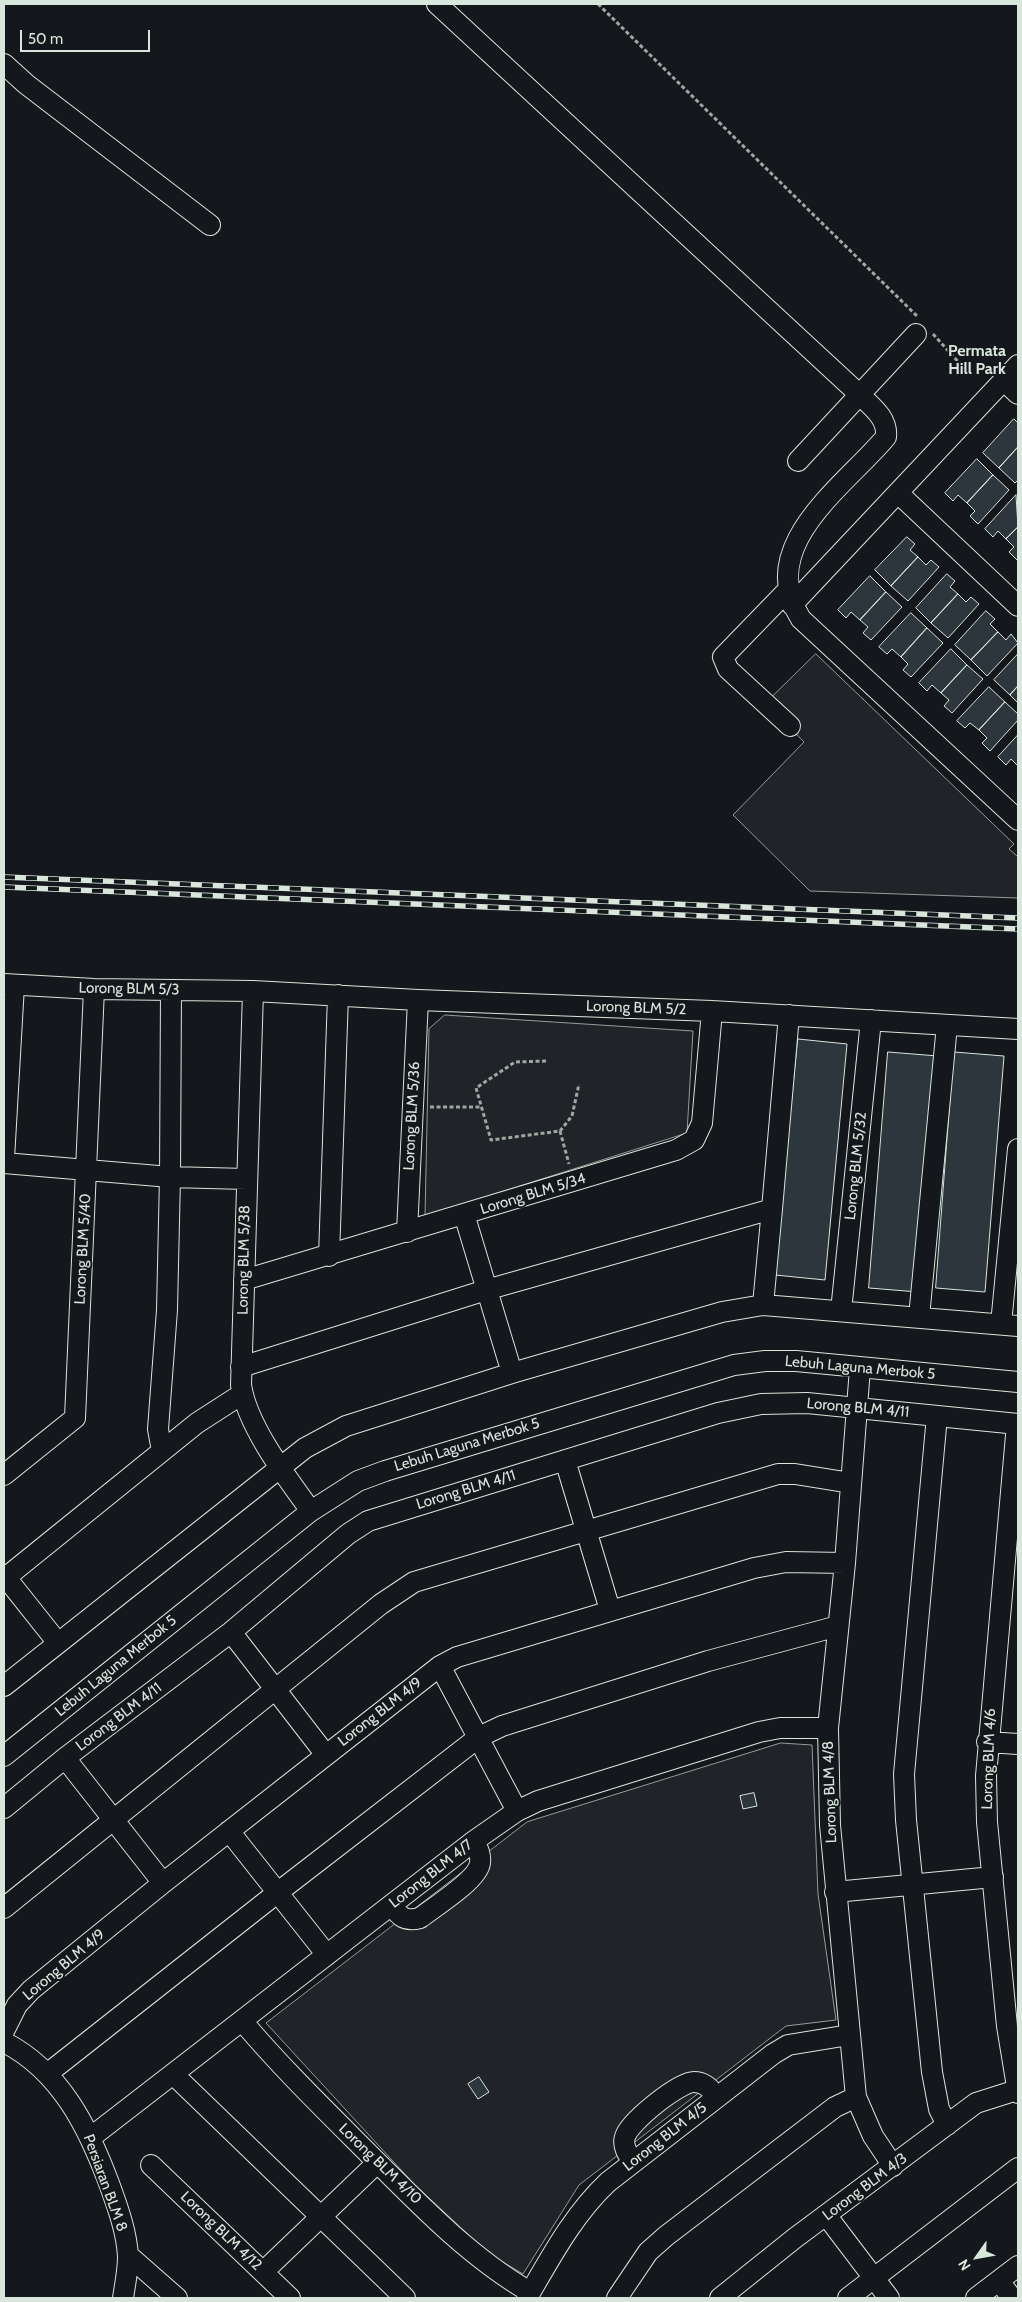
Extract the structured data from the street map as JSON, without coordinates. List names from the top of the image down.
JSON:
{
  "streets": {
    "street": [
      "Lorong BLM 5/3",
      "Lorong BLM 5/2",
      "Lorong BLM 5/36",
      "Lorong BLM 5/32",
      "Lorong BLM 5/34",
      "Lorong BLM 5/40",
      "Lorong BLM 5/38",
      "Lebuh Laguna Merbok 5",
      "Lorong BLM 4/11",
      "Lorong BLM 4/9",
      "Lorong BLM 4/6",
      "Lorong BLM 4/8",
      "Lorong BLM 4/7",
      "Lorong BLM 4/5",
      "Lorong BLM 4/10",
      "Persiaran BLM 8",
      "Lorong BLM 4/3",
      "Lorong BLM 4/12"
    ]
  },
  "crossings": [
    ["Lorong BLM 5/3", "Lorong BLM 5/2"],
    ["Lorong BLM 5/3", "Lorong BLM 5/40"],
    ["Lorong BLM 5/3", "Lorong BLM 5/38"],
    ["Lorong BLM 5/2", "Lorong BLM 5/36"],
    ["Lorong BLM 5/2", "Lorong BLM 5/32"],
    ["Lorong BLM 5/2", "Lorong BLM 5/34"],
    ["Lorong BLM 5/2", "Lorong BLM 5/38"],
    ["Lorong BLM 5/36", "Lorong BLM 5/34"],
    ["Lorong BLM 5/34", "Lorong BLM 5/38"],
    ["Lorong BLM 5/38", "Lebuh Laguna Merbok 5"],
    ["Lebuh Laguna Merbok 5", "Lorong BLM 4/8"],
    ["Lorong BLM 4/11", "Lorong BLM 4/6"],
    ["Lorong BLM 4/11", "Lorong BLM 4/8"],
    ["Lorong BLM 4/9", "Lorong BLM 4/8"],
    ["Lorong BLM 4/6", "Lorong BLM 4/3"],
    ["Lorong BLM 4/8", "Lorong BLM 4/7"],
    ["Lorong BLM 4/8", "Lorong BLM 4/5"],
    ["Lorong BLM 4/8", "Lorong BLM 4/3"],
    ["Lorong BLM 4/7", "Lorong BLM 4/10"],
    ["Lorong BLM 4/7", "Persiaran BLM 8"],
    ["Lorong BLM 4/5", "Lorong BLM 4/10"]
  ],
  "districts": ["Permata Hill Park"],
  "scale_bar": "50 m",
  "north": "bottom left"
}
